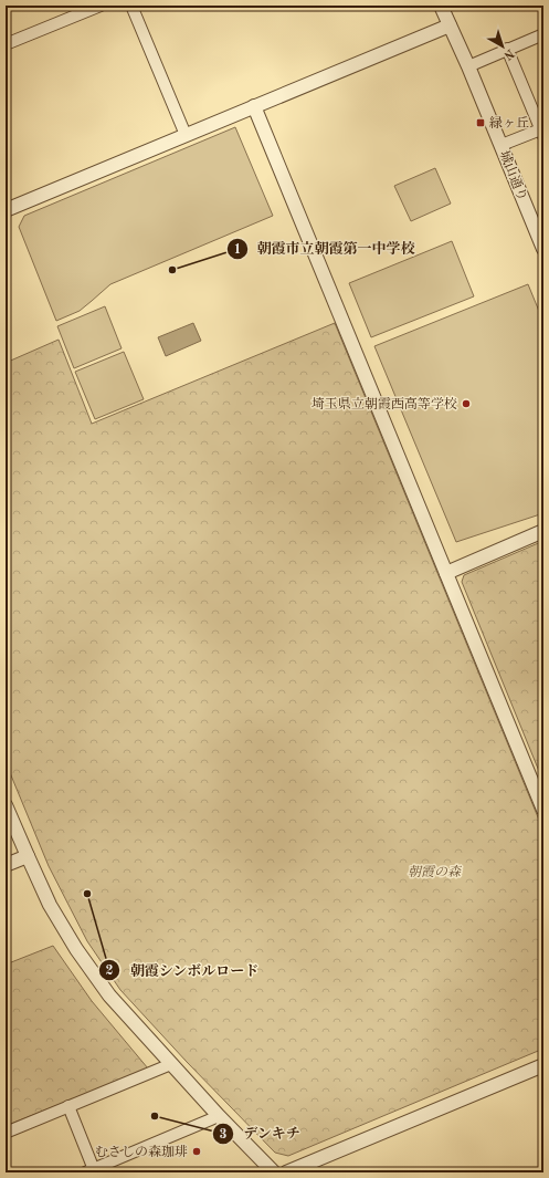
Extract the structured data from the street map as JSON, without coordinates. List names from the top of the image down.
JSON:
{
  "streets": {
    "street": ["城山通り"]
  },
  "parks": ["朝霞の森"],
  "places": {
    "transit": ["緑ヶ丘"],
    "other": [
      "朝霞市立朝霞第一中学校",
      "埼玉県立朝霞西高等学校",
      "朝霞シンボルロード",
      "デンキチ",
      "むさしの森珈琲"
    ]
  },
  "north": "bottom right"
}
